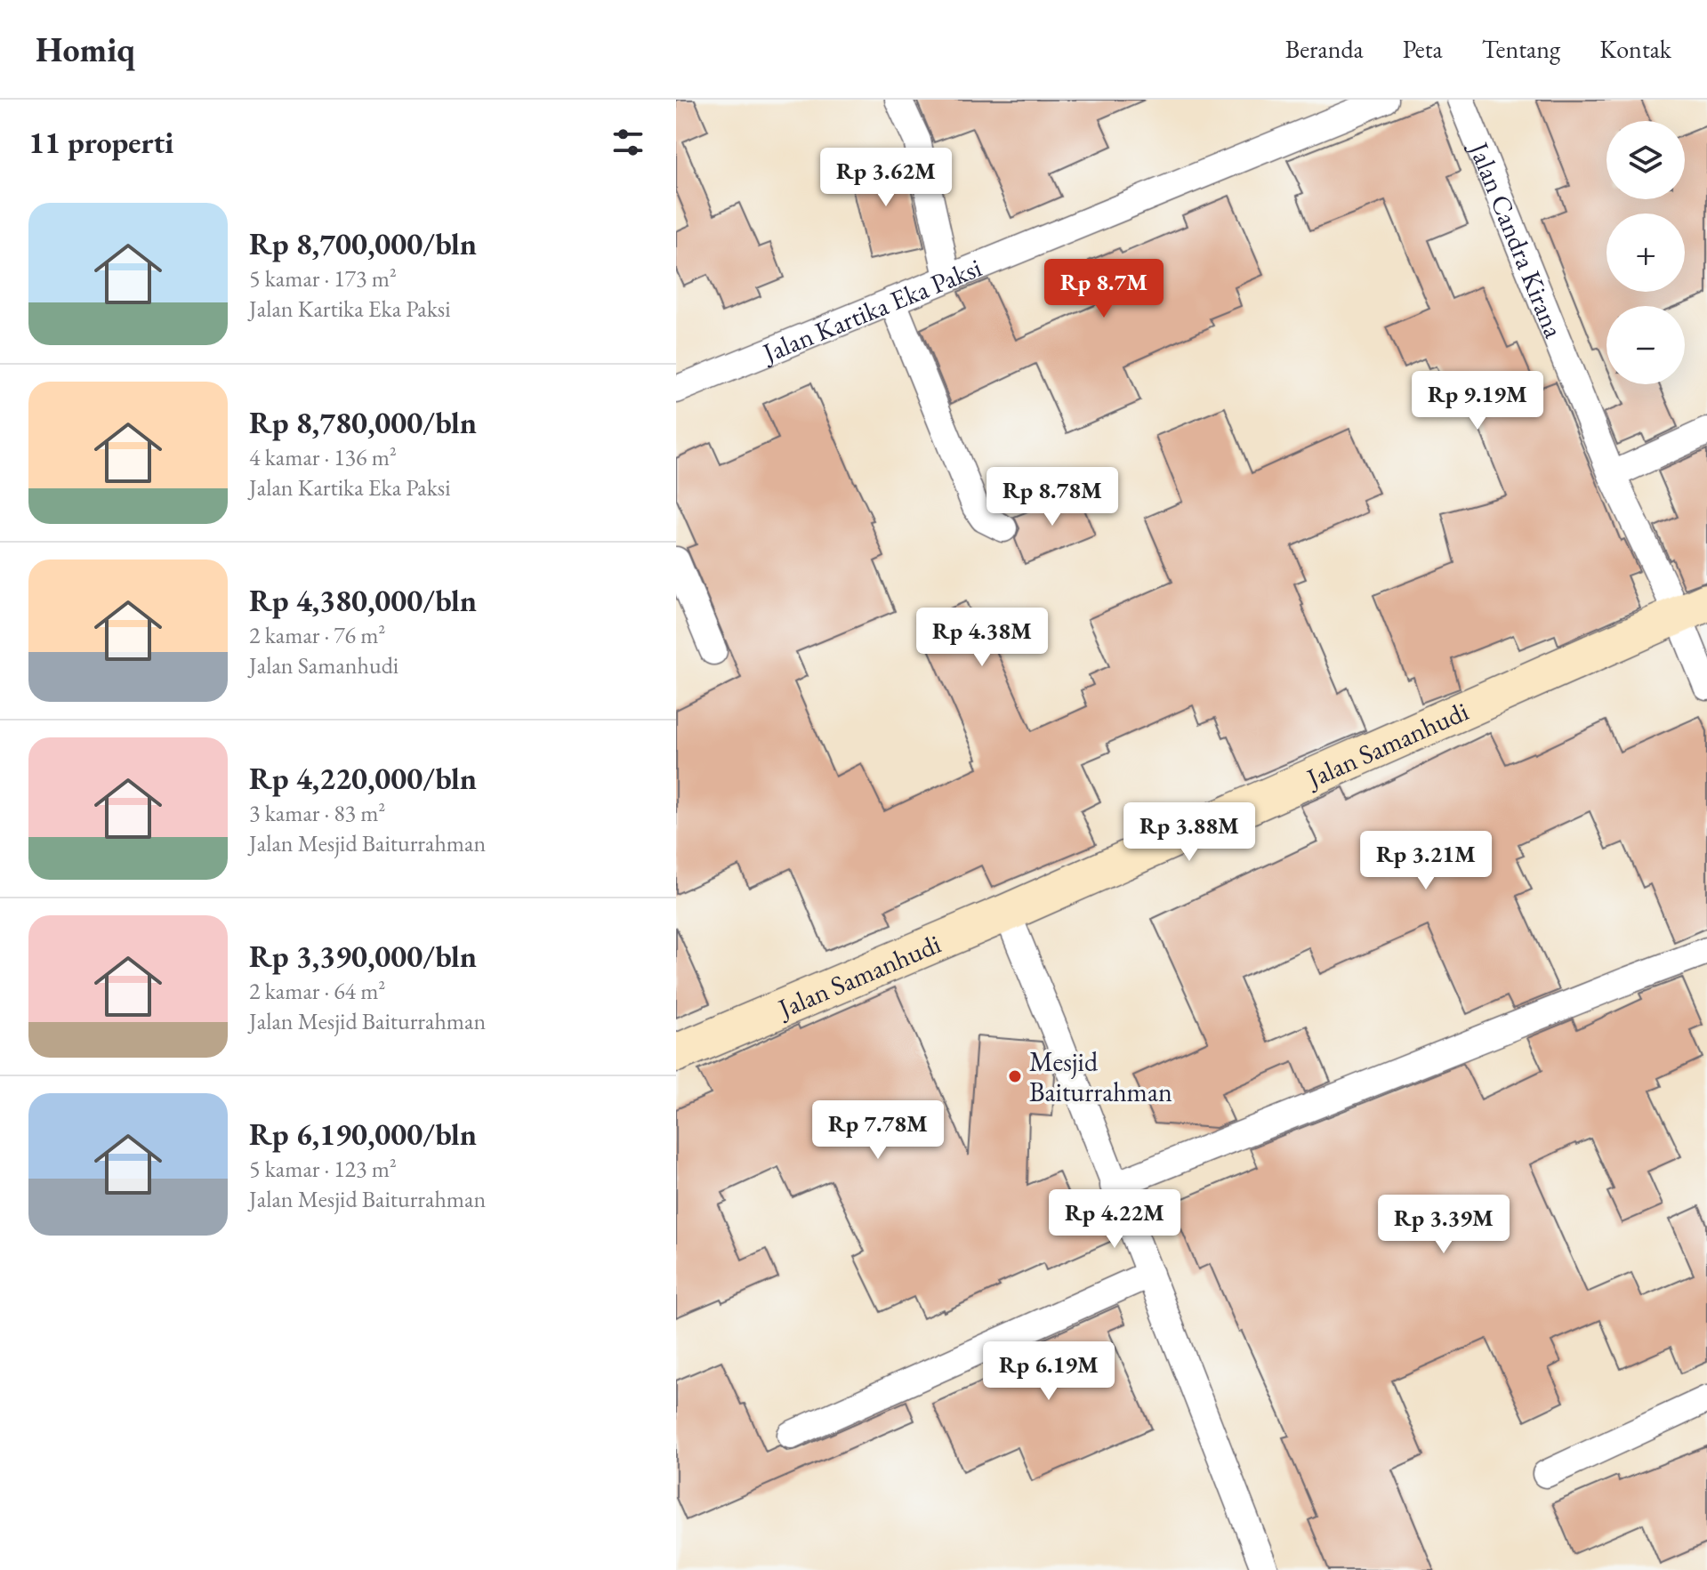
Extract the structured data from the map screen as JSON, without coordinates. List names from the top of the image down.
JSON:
{
  "streets": {
    "street": ["Jalan Candra Kirana", "Jalan Kartika Eka Paksi", "Jalan Samanhudi"]
  },
  "crossings": [
    ["Jalan Candra Kirana", "Jalan Samanhudi"]
  ],
  "places": ["Mesjid Baiturrahman"],
  "page": {
    "header": "Homiq",
    "nav": [
      "Beranda",
      "Peta",
      "Tentang",
      "Kontak"
    ],
    "heading": "11 properti",
    "map_buttons": ["+", "−"],
    "price": [
      "Rp 3.62M",
      "Rp 8.7M",
      "Rp 9.19M",
      "Rp 8.78M",
      "Rp 4.38M",
      "Rp 3.88M",
      "Rp 3.21M",
      "Rp 7.78M",
      "Rp 4.22M",
      "Rp 3.39M",
      "Rp 6.19M"
    ],
    "list": [
      {
        "name": "Rp 8,700,000/bln",
        "note": "5 kamar · 173 m² · Jalan Kartika Eka Paksi"
      },
      {
        "name": "Rp 8,780,000/bln",
        "note": "4 kamar · 136 m² · Jalan Kartika Eka Paksi"
      },
      {
        "name": "Rp 4,380,000/bln",
        "note": "2 kamar · 76 m² · Jalan Samanhudi"
      },
      {
        "name": "Rp 4,220,000/bln",
        "note": "3 kamar · 83 m² · Jalan Mesjid Baiturrahman"
      },
      {
        "name": "Rp 3,390,000/bln",
        "note": "2 kamar · 64 m² · Jalan Mesjid Baiturrahman"
      },
      {
        "name": "Rp 6,190,000/bln",
        "note": "5 kamar · 123 m² · Jalan Mesjid Baiturrahman"
      }
    ]
  }
}
